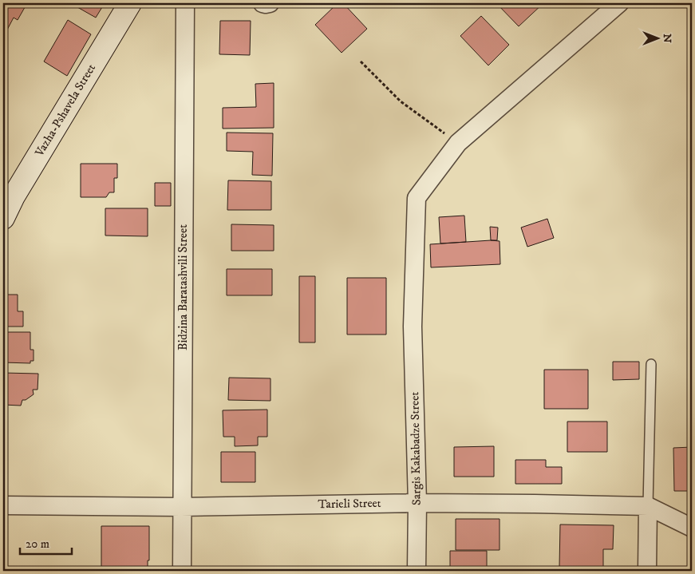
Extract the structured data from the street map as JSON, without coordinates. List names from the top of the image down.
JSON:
{
  "streets": {
    "street": [
      "Vazha-Pshavela Street",
      "Bidzina Baratashvili Street",
      "Sargis Kakabadze Street",
      "Tarieli Street"
    ]
  },
  "crossings": [
    ["Bidzina Baratashvili Street", "Tarieli Street"],
    ["Sargis Kakabadze Street", "Tarieli Street"]
  ],
  "scale_bar": "20 m",
  "north": "right"
}
